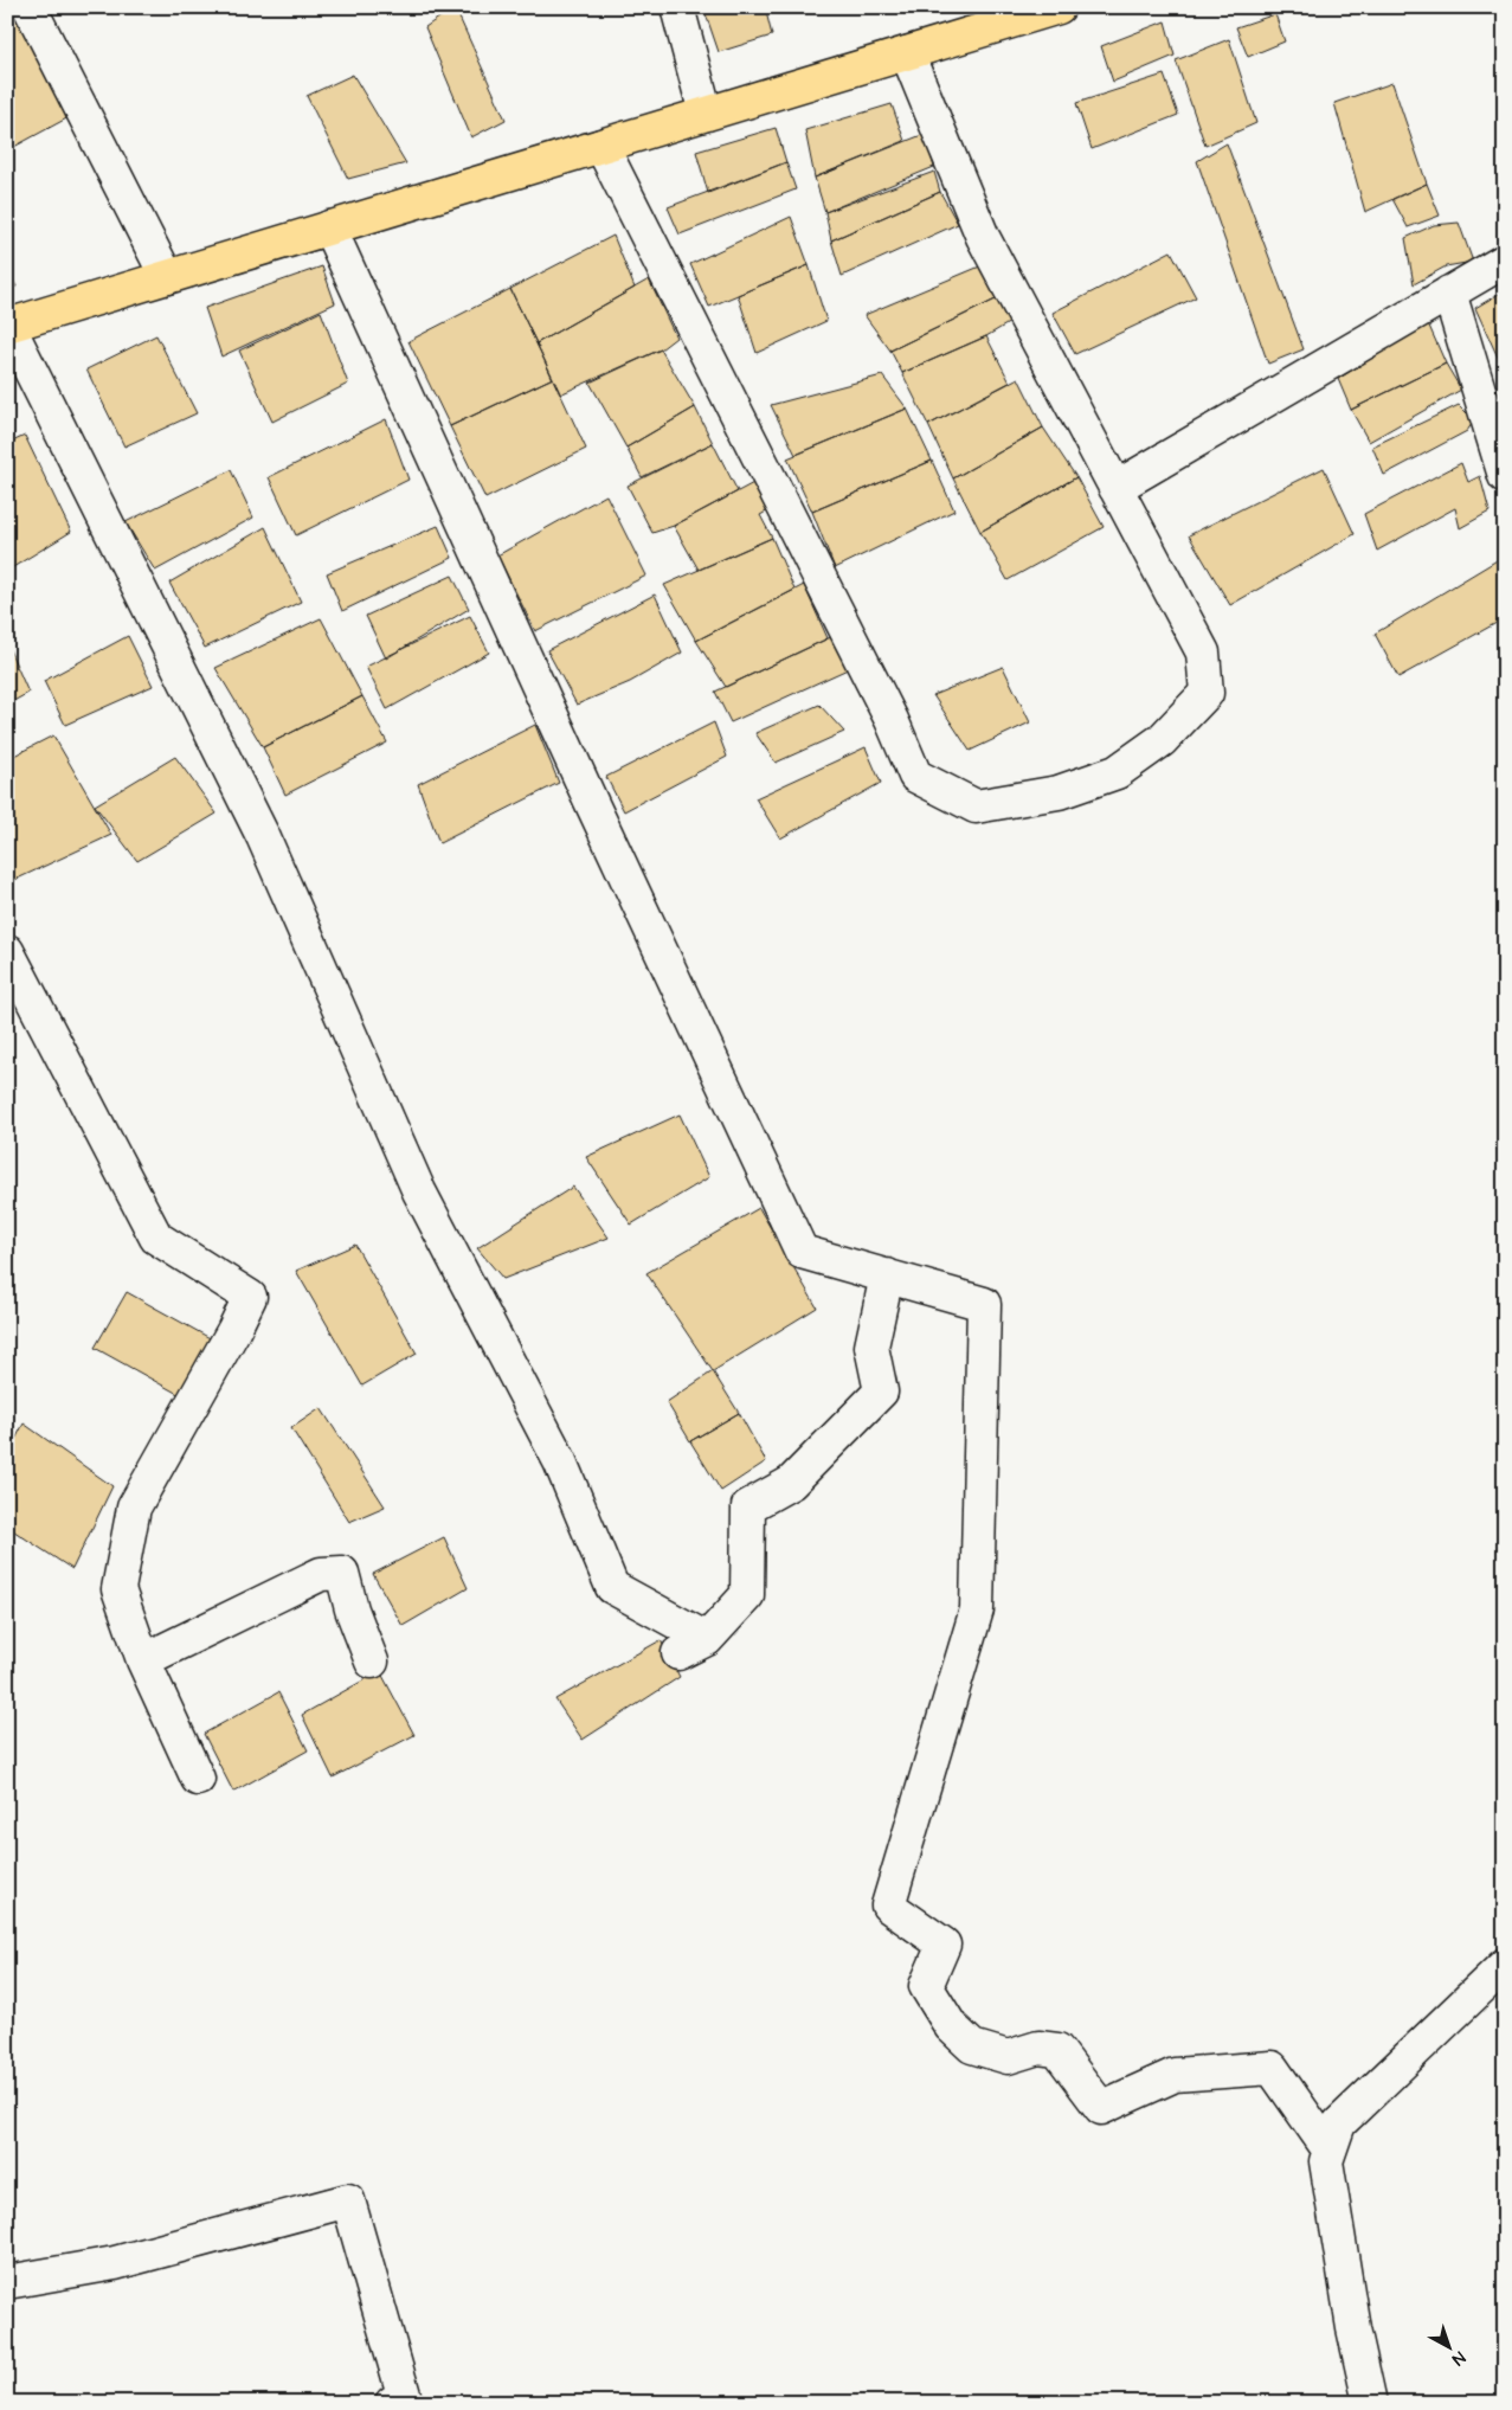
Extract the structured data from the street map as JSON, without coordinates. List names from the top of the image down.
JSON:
{
  "north": "bottom right"
}
